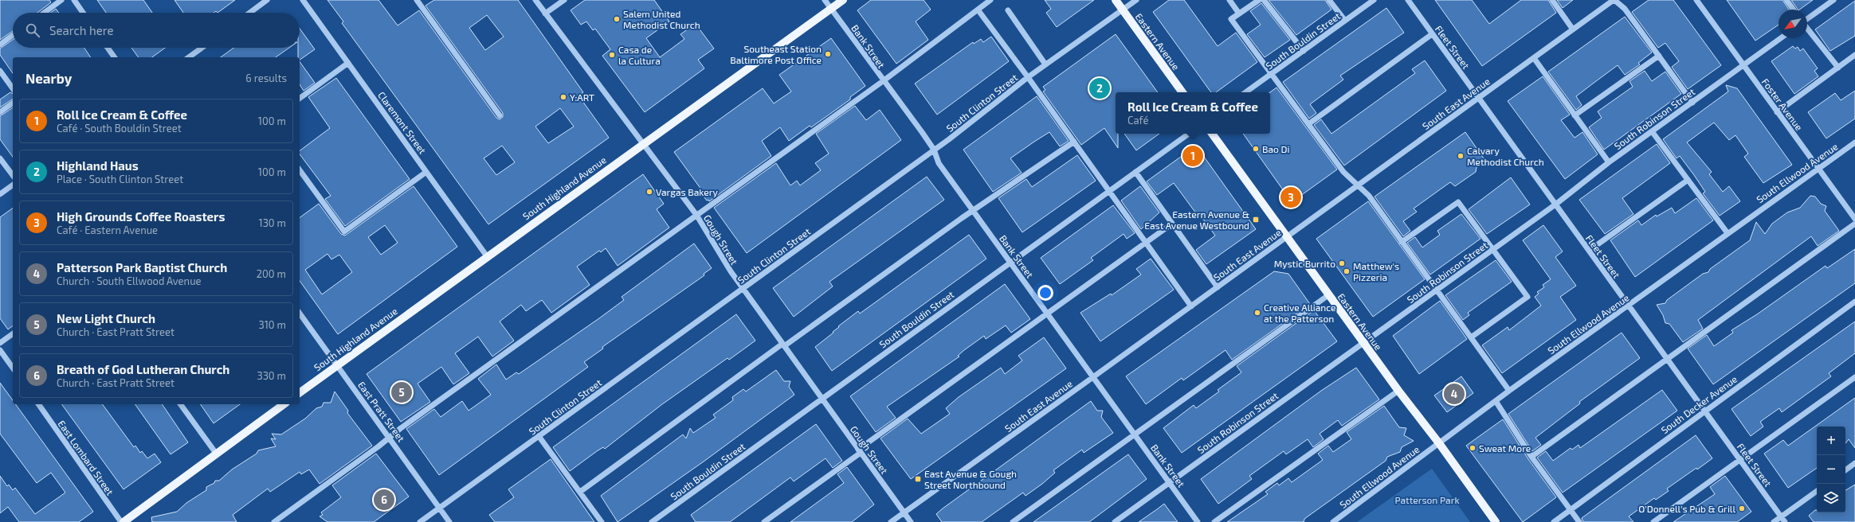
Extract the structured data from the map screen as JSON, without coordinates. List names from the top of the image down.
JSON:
{
  "streets": {
    "main road": ["Eastern Avenue", "South Highland Avenue"],
    "street": [
      "South Bouldin Street",
      "Bank Street",
      "Fleet Street",
      "South Clinton Street",
      "South East Avenue",
      "Foster Avenue",
      "South Robinson Street",
      "Claremont Street",
      "South Ellwood Avenue",
      "Gough Street",
      "South Decker Avenue",
      "East Pratt Street",
      "East Lombard Street"
    ]
  },
  "crossings": [
    ["South Bouldin Street", "Bank Street"],
    ["South Bouldin Street", "Gough Street"],
    ["Eastern Avenue", "South Clinton Street"],
    ["Eastern Avenue", "South East Avenue"],
    ["Eastern Avenue", "South Robinson Street"],
    ["Eastern Avenue", "South Ellwood Avenue"],
    ["Bank Street", "South Clinton Street"],
    ["Bank Street", "South East Avenue"],
    ["Bank Street", "South Robinson Street"],
    ["Bank Street", "South Highland Avenue"],
    ["Fleet Street", "South East Avenue"],
    ["Fleet Street", "South Robinson Street"],
    ["Fleet Street", "South Ellwood Avenue"],
    ["Fleet Street", "South Decker Avenue"],
    ["South Clinton Street", "Gough Street"],
    ["South Clinton Street", "East Pratt Street"],
    ["South East Avenue", "Gough Street"],
    ["Foster Avenue", "South Robinson Street"],
    ["Foster Avenue", "South Ellwood Avenue"],
    ["Claremont Street", "South Highland Avenue"],
    ["South Highland Avenue", "Gough Street"],
    ["South Highland Avenue", "East Pratt Street"]
  ],
  "parks": ["Patterson Park"],
  "places": {
    "other": [
      "Salem United Methodist Church",
      "Southeast Station Baltimore Post Office",
      "Casa de la Cultura",
      "Y:ART",
      "Bao Di",
      "Calvary Methodist Church",
      "Vargas Bakery",
      "Mystic Burrito",
      "Matthew's Pizzeria",
      "Creative Alliance at the Patterson",
      "Sweat More",
      "O'Donnell's Pub & Grill"
    ],
    "transit": ["Eastern Avenue & East Avenue Westbound", "East Avenue & Gough Street Northbound"]
  },
  "north": "bottom left",
  "page": {
    "search": "Search here",
    "heading": ["Nearby", "6 results"],
    "pins": [
      "2",
      "1",
      "3",
      "5",
      "4",
      "6"
    ],
    "popup": ["Roll Ice Cream & Coffee", "Café"],
    "list": [
      {
        "mark": "1",
        "name": "Roll Ice Cream & Coffee",
        "note": "Café · South Bouldin Street",
        "value": "100 m"
      },
      {
        "mark": "2",
        "name": "Highland Haus",
        "note": "Place · South Clinton Street",
        "value": "100 m"
      },
      {
        "mark": "3",
        "name": "High Grounds Coffee Roasters",
        "note": "Café · Eastern Avenue",
        "value": "130 m"
      },
      {
        "mark": "4",
        "name": "Patterson Park Baptist Church",
        "note": "Church · South Ellwood Avenue",
        "value": "200 m"
      },
      {
        "mark": "5",
        "name": "New Light Church",
        "note": "Church · East Pratt Street",
        "value": "310 m"
      },
      {
        "mark": "6",
        "name": "Breath of God Lutheran Church",
        "note": "Church · East Pratt Street",
        "value": "330 m"
      }
    ],
    "map_buttons": ["+", "−"]
  }
}
